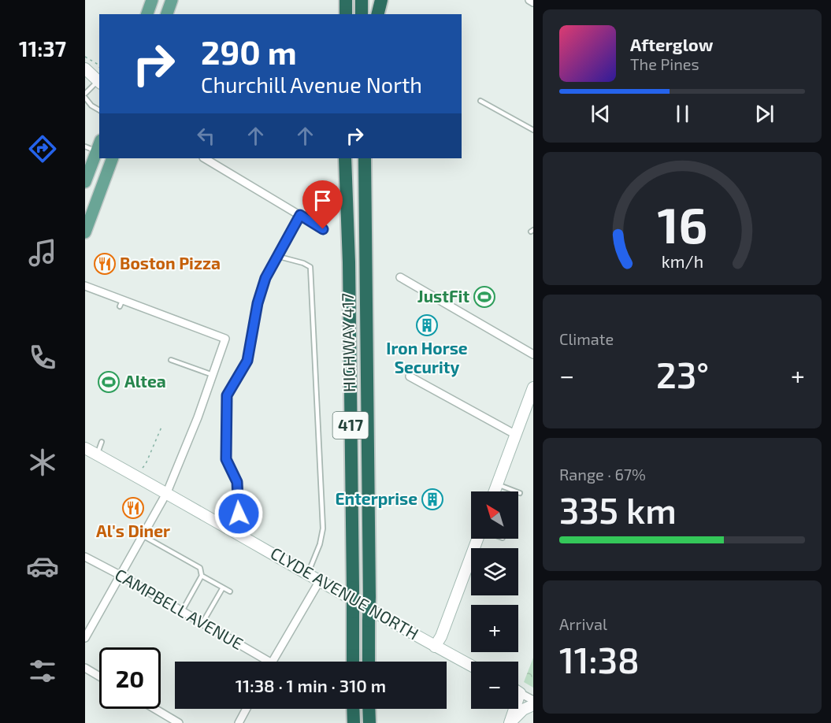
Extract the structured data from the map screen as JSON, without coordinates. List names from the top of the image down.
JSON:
{
  "streets": {
    "highway": ["HIGHWAY 417", "417"],
    "street": ["CLYDE AVENUE NORTH", "CAMPBELL AVENUE"]
  },
  "places": {
    "restaurant": ["Boston Pizza", "Al's Diner"],
    "sports": ["JustFit", "Altea"],
    "building": ["Iron Horse Security", "Enterprise"]
  },
  "north": "top left",
  "page": {
    "tabs": "11:37",
    "turn": ["290 m", "Churchill Avenue North"],
    "song": ["Afterglow", "The Pines"],
    "tile": [
      "Climate",
      ["Range · 67%", "335 km"],
      ["Arrival", "11:38"]
    ],
    "heat": ["−", "23°", "+"],
    "map_buttons": ["+", "−"],
    "limit": "20",
    "trip": "11:38 · 1 min · 310 m",
    "gauge": ["16", "km/h"]
  }
}
